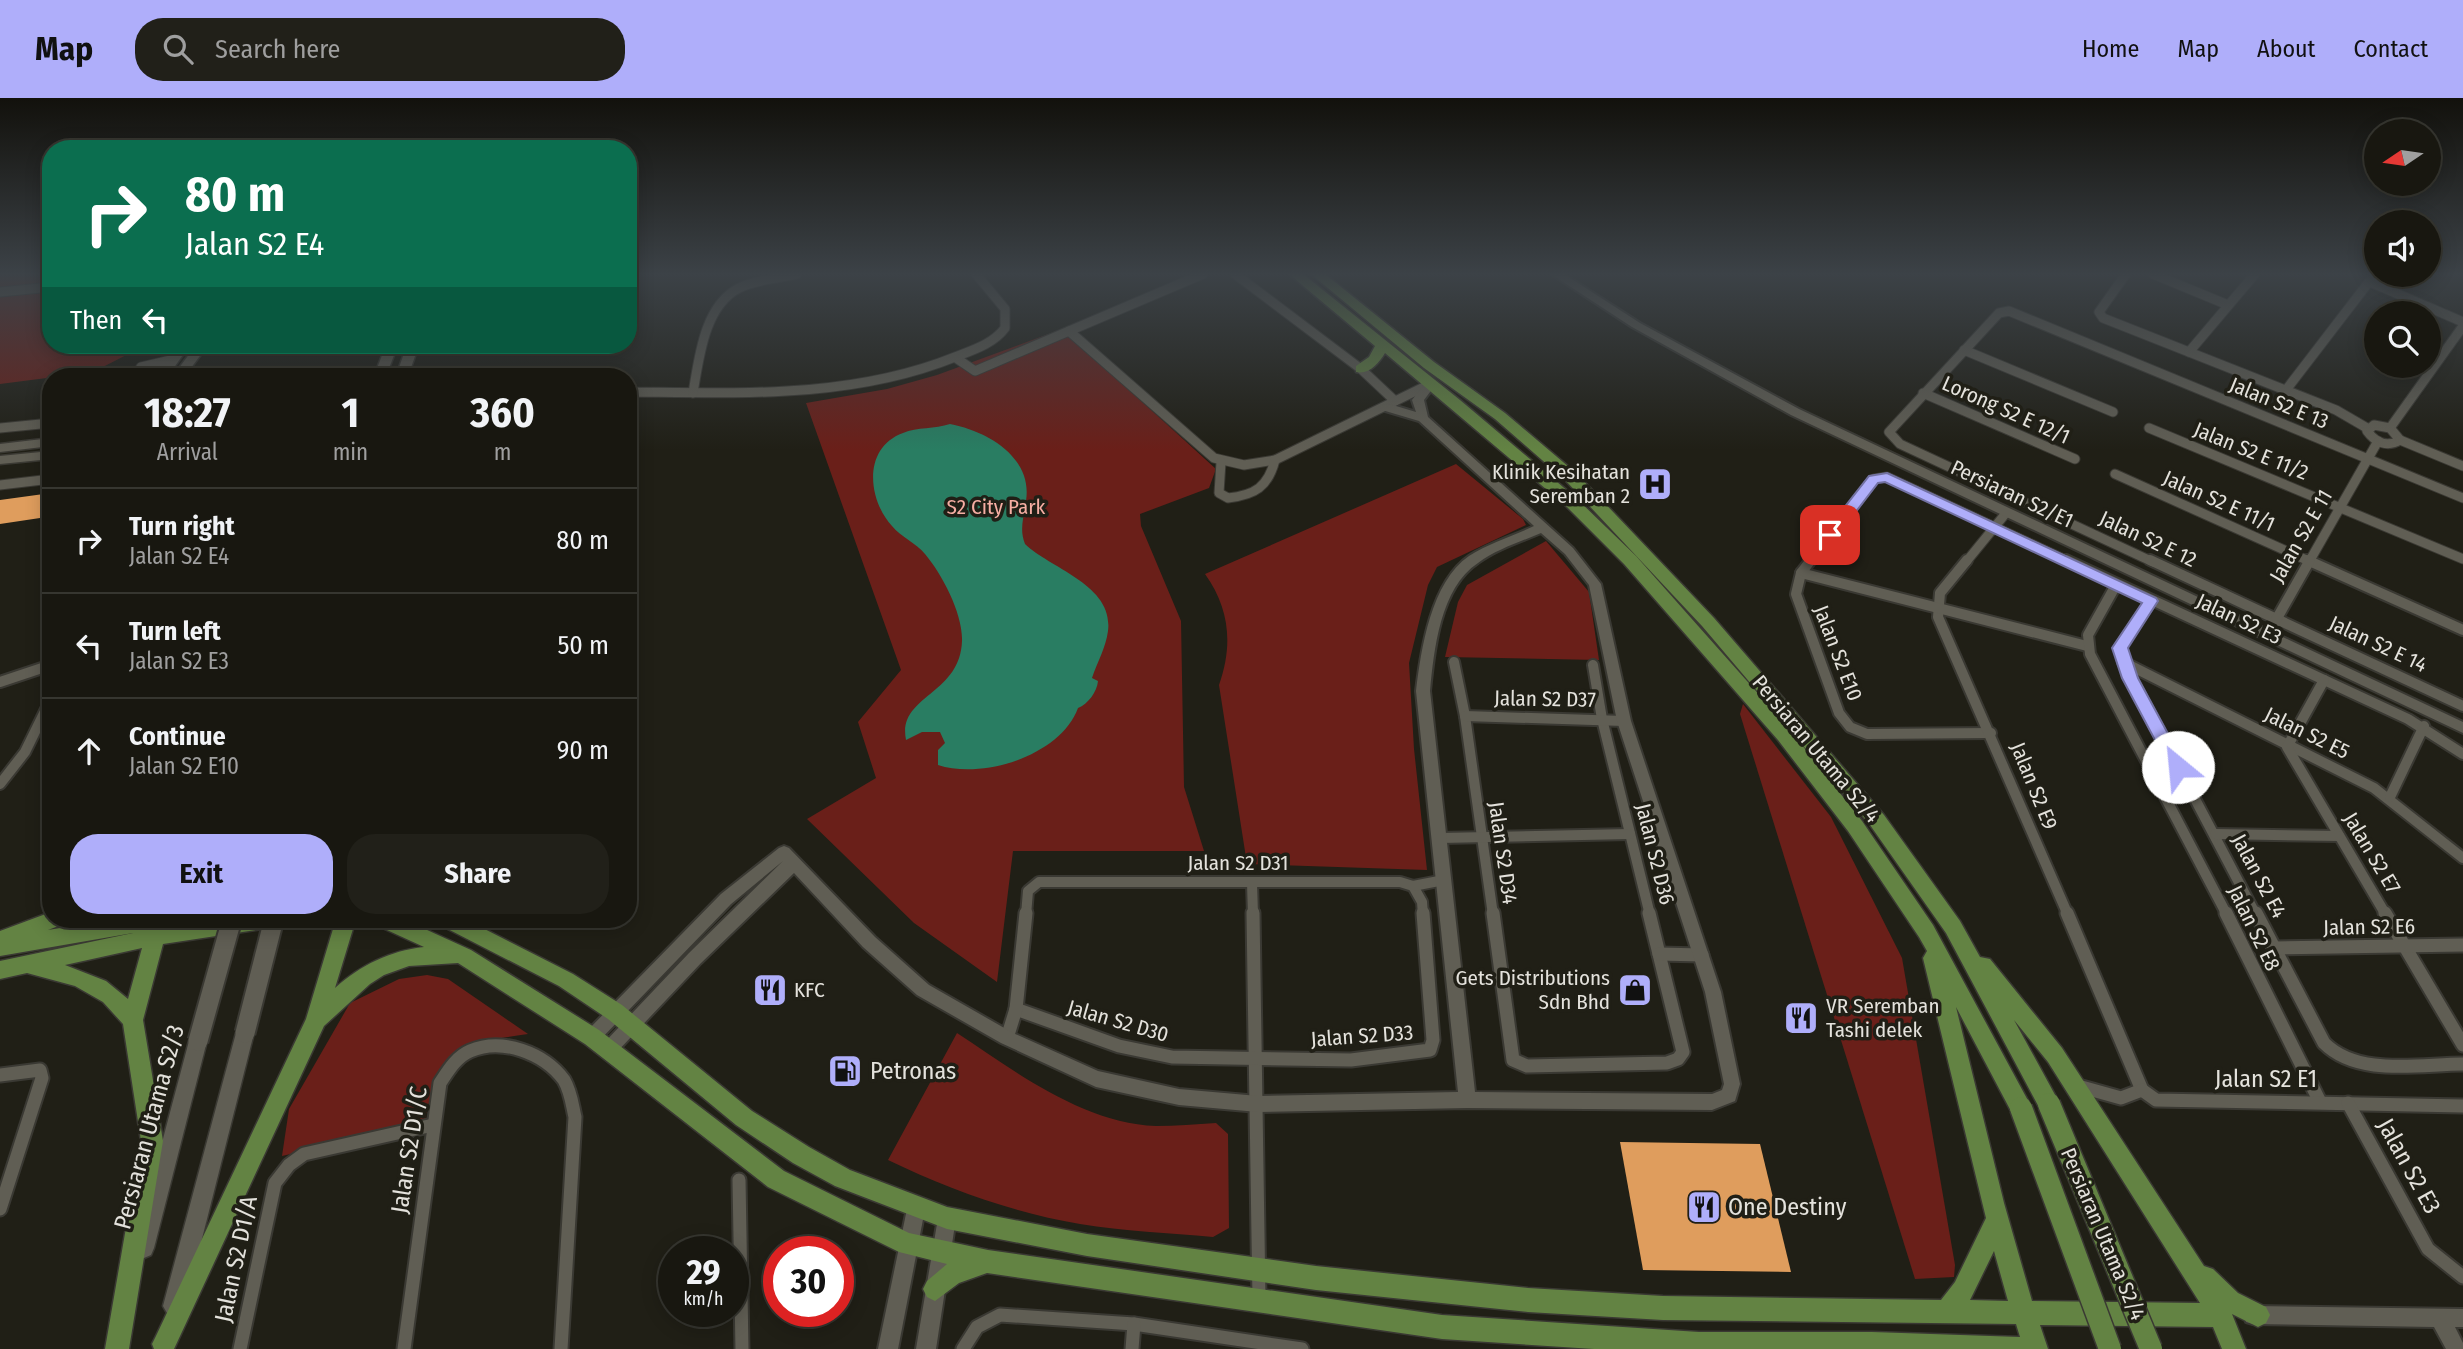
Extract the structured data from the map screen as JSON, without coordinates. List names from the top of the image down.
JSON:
{
  "streets": {
    "main road": ["Persiaran Utama S2/4", "Persiaran Utama S2/3"],
    "street": [
      "Jalan S2 E 13",
      "Lorong S2 E 12/1",
      "Jalan S2 E 11/2",
      "Persiaran S2/E1",
      "Jalan S2 E 11/1",
      "Jalan S2 E 11",
      "Jalan S2 E 12",
      "Jalan S2 E3",
      "Jalan S2 E 14",
      "Jalan S2 E10",
      "Jalan S2 D37",
      "Jalan S2 E5",
      "Jalan S2 E9",
      "Jalan S2 D34",
      "Jalan S2 E7",
      "Jalan S2 D36",
      "Jalan S2 D31",
      "Jalan S2 E4",
      "Jalan S2 E6",
      "Jalan S2 E8",
      "Jalan S2 D30",
      "Jalan S2 D33",
      "Jalan S2 E1",
      "Jalan S2 D1/C",
      "Jalan S2 D1/A"
    ]
  },
  "crossings": [
    ["Jalan S2 E 13", "Jalan S2 E 11"],
    ["Lorong S2 E 12/1", "Jalan S2 E 12"],
    ["Jalan S2 E 11/2", "Jalan S2 E 11"],
    ["Persiaran S2/E1", "Jalan S2 E 11"],
    ["Jalan S2 E 11/1", "Jalan S2 E 11"],
    ["Jalan S2 E 11", "Jalan S2 E 12"],
    ["Jalan S2 E 11", "Jalan S2 E 14"],
    ["Jalan S2 E 12", "Jalan S2 E 14"],
    ["Jalan S2 E3", "Jalan S2 E1"],
    ["Jalan S2 E10", "Jalan S2 E9"],
    ["Jalan S2 D37", "Jalan S2 D34"],
    ["Jalan S2 D37", "Jalan S2 D36"],
    ["Jalan S2 E5", "Jalan S2 E7"],
    ["Jalan S2 E5", "Jalan S2 E4"],
    ["Jalan S2 E9", "Jalan S2 E1"],
    ["Jalan S2 D34", "Jalan S2 D36"],
    ["Jalan S2 E7", "Jalan S2 E6"],
    ["Jalan S2 D31", "Jalan S2 D30"],
    ["Jalan S2 D31", "Jalan S2 D33"],
    ["Jalan S2 E4", "Jalan S2 E6"],
    ["Jalan S2 E8", "Jalan S2 E1"],
    ["Jalan S2 D30", "Jalan S2 D33"],
    ["Jalan S2 D1/C", "Jalan S2 D1/A"]
  ],
  "parks": ["S2 City Park"],
  "places": {
    "hospital": ["Klinik Kesihatan Seremban 2"],
    "restaurant": ["KFC", "VR Seremban Tashi delek", "One Destiny"],
    "shop": ["Gets Distributions Sdn Bhd"],
    "fuel station": ["Petronas"]
  },
  "north": "left",
  "page": {
    "header": "Map",
    "search": "Search here",
    "nav": [
      "Home",
      "Map",
      "About",
      "Contact"
    ],
    "turn": ["80 m", "Jalan S2 E4"],
    "then": "Then",
    "eta": [
      "18:27",
      "Arrival",
      "1",
      "min",
      "360",
      "m"
    ],
    "list": [
      {
        "name": "Turn right",
        "note": "Jalan S2 E4",
        "value": "80 m"
      },
      {
        "name": "Turn left",
        "note": "Jalan S2 E3",
        "value": "50 m"
      },
      {
        "name": "Continue",
        "note": "Jalan S2 E10",
        "value": "90 m"
      }
    ],
    "buttons": ["Exit", "Share"],
    "speed": "29 km/h",
    "limit": "30"
  }
}
